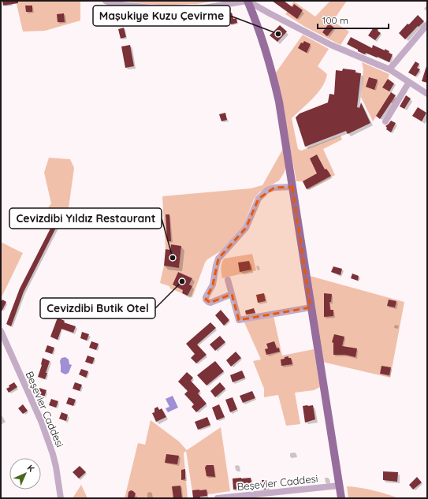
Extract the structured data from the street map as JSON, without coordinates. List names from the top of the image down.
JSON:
{
  "streets": {
    "street": ["Beşevler Caddesi"]
  },
  "places": ["Maşukiye Kuzu Çevirme", "Cevizdibi Yıldız Restaurant", "Cevizdibi Butik Otel"],
  "scale_bar": "100 m",
  "north": "top right"
}
